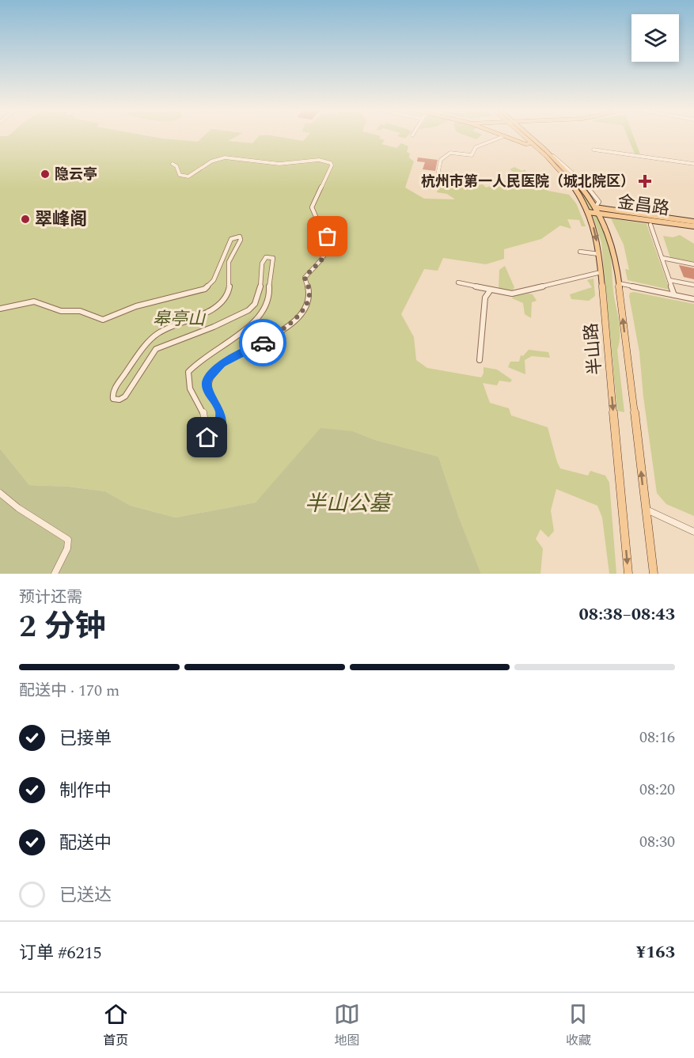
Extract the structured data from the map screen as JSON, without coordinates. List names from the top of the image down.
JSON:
{
  "streets": {
    "main road": ["金昌路", "半山路"]
  },
  "crossings": [
    ["金昌路", "半山路"]
  ],
  "parks": ["皋亭山", "半山公墓"],
  "places": {
    "other": ["隐云亭", "翠峰阁"],
    "health": ["杭州市第一人民医院（城北院区）"]
  },
  "page": {
    "heading": ["2 分钟", "预计还需", "08:38–08:43"],
    "panel": ["订单 #6215", "¥163"],
    "bar": "配送中 · 170 m",
    "list": [
      ["已接单", "08:16"],
      ["制作中", "08:20"],
      ["配送中", "08:30"],
      "已送达"
    ],
    "tabs": ["首页", "地图", "收藏"]
  }
}
